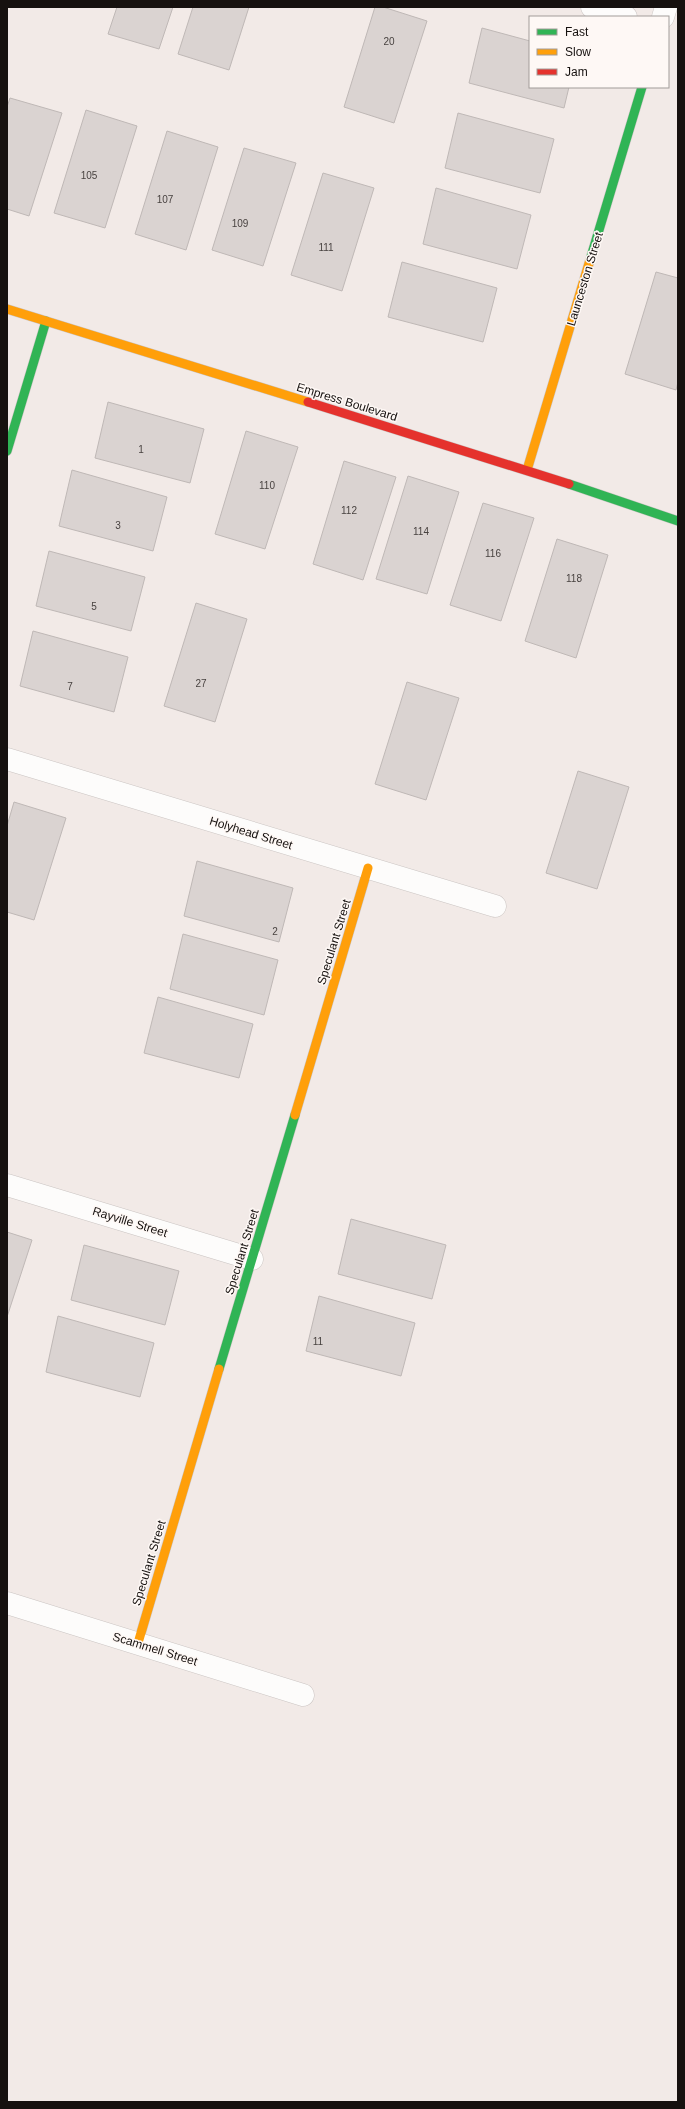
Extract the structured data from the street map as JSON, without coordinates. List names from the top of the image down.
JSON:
{
  "streets": {
    "street": [
      "Launceston Street",
      "Empress Boulevard",
      "Holyhead Street",
      "Speculant Street",
      "Rayville Street",
      "Scammell Street"
    ]
  },
  "crossings": [
    ["Launceston Street", "Empress Boulevard"],
    ["Holyhead Street", "Speculant Street"],
    ["Speculant Street", "Rayville Street"],
    ["Speculant Street", "Scammell Street"]
  ],
  "house_numbers": [
    "20",
    "105",
    "107",
    "109",
    "111",
    "1",
    "110",
    "112",
    "3",
    "114",
    "116",
    "118",
    "5",
    "27",
    "7",
    "2",
    "11"
  ],
  "legend": ["Fast", "Slow", "Jam"]
}
